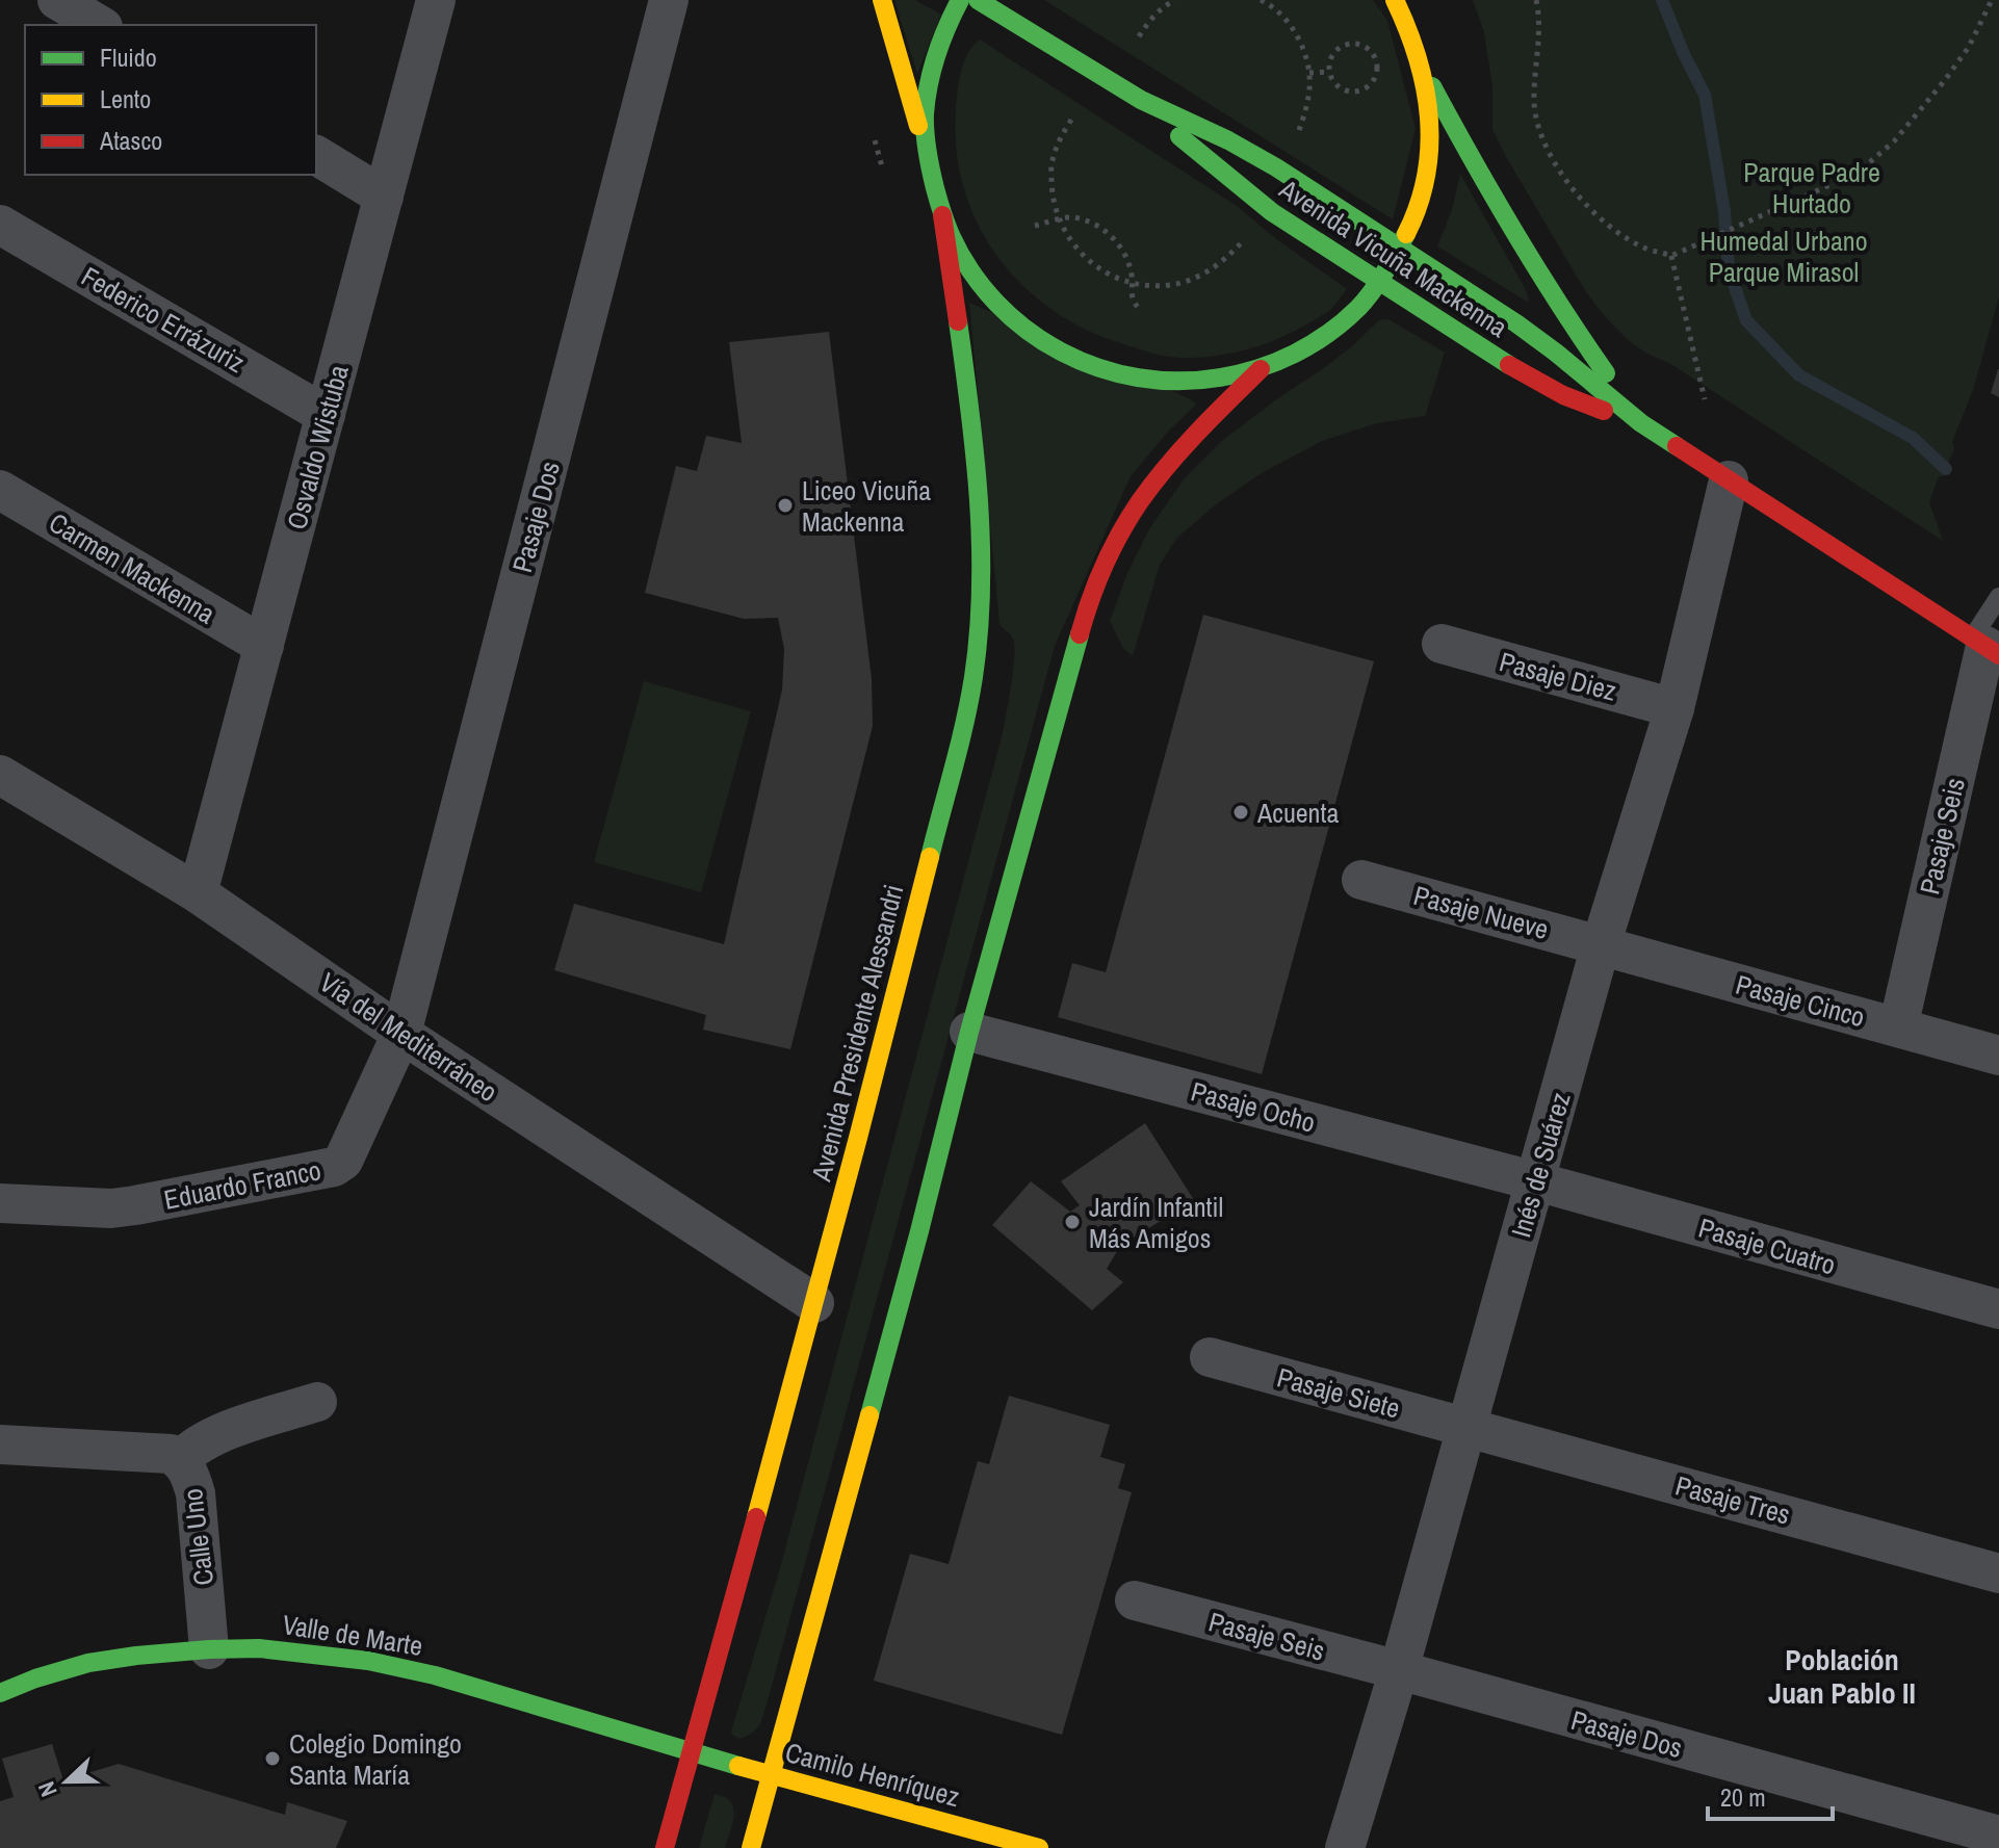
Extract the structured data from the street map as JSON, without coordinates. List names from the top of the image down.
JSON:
{
  "streets": {
    "main road": [
      "Avenida Vicuña Mackenna",
      "Avenida Presidente Alessandri",
      "Valle de Marte",
      "Camilo Henríquez"
    ],
    "street": [
      "Federico Errázuriz",
      "Osvaldo Wistuba",
      "Pasaje Dos",
      "Carmen Mackenna",
      "Pasaje Diez",
      "Pasaje Seis",
      "Pasaje Nueve",
      "Pasaje Cinco",
      "Vía del Mediterráneo",
      "Pasaje Ocho",
      "Inés de Suárez",
      "Eduardo Franco",
      "Pasaje Cuatro",
      "Pasaje Siete",
      "Pasaje Tres",
      "Calle Uno"
    ]
  },
  "crossings": [
    ["Avenida Vicuña Mackenna", "Pasaje Seis"],
    ["Avenida Vicuña Mackenna", "Avenida Presidente Alessandri"],
    ["Avenida Vicuña Mackenna", "Inés de Suárez"],
    ["Federico Errázuriz", "Osvaldo Wistuba"],
    ["Osvaldo Wistuba", "Carmen Mackenna"],
    ["Osvaldo Wistuba", "Vía del Mediterráneo"],
    ["Pasaje Dos", "Pasaje Seis"],
    ["Pasaje Dos", "Vía del Mediterráneo"],
    ["Pasaje Dos", "Inés de Suárez"],
    ["Pasaje Dos", "Eduardo Franco"],
    ["Pasaje Diez", "Inés de Suárez"],
    ["Pasaje Seis", "Pasaje Cinco"],
    ["Pasaje Seis", "Inés de Suárez"],
    ["Pasaje Nueve", "Pasaje Cinco"],
    ["Pasaje Nueve", "Inés de Suárez"],
    ["Pasaje Cinco", "Inés de Suárez"],
    ["Avenida Presidente Alessandri", "Vía del Mediterráneo"],
    ["Avenida Presidente Alessandri", "Pasaje Ocho"],
    ["Avenida Presidente Alessandri", "Valle de Marte"],
    ["Avenida Presidente Alessandri", "Camilo Henríquez"],
    ["Vía del Mediterráneo", "Eduardo Franco"],
    ["Pasaje Ocho", "Inés de Suárez"],
    ["Pasaje Ocho", "Pasaje Cuatro"],
    ["Inés de Suárez", "Pasaje Cuatro"],
    ["Inés de Suárez", "Pasaje Siete"],
    ["Inés de Suárez", "Pasaje Tres"],
    ["Pasaje Siete", "Pasaje Tres"],
    ["Calle Uno", "Valle de Marte"],
    ["Valle de Marte", "Camilo Henríquez"]
  ],
  "districts": ["Población Juan Pablo II"],
  "parks": ["Parque Padre Hurtado", "Humedal Urbano Parque Mirasol"],
  "places": [
    "Liceo Vicuña Mackenna",
    "Acuenta",
    "Jardín Infantil Más Amigos",
    "Colegio Domingo Santa María"
  ],
  "legend": ["Fluido", "Lento", "Atasco"],
  "scale_bar": "20 m",
  "north": "left"
}
